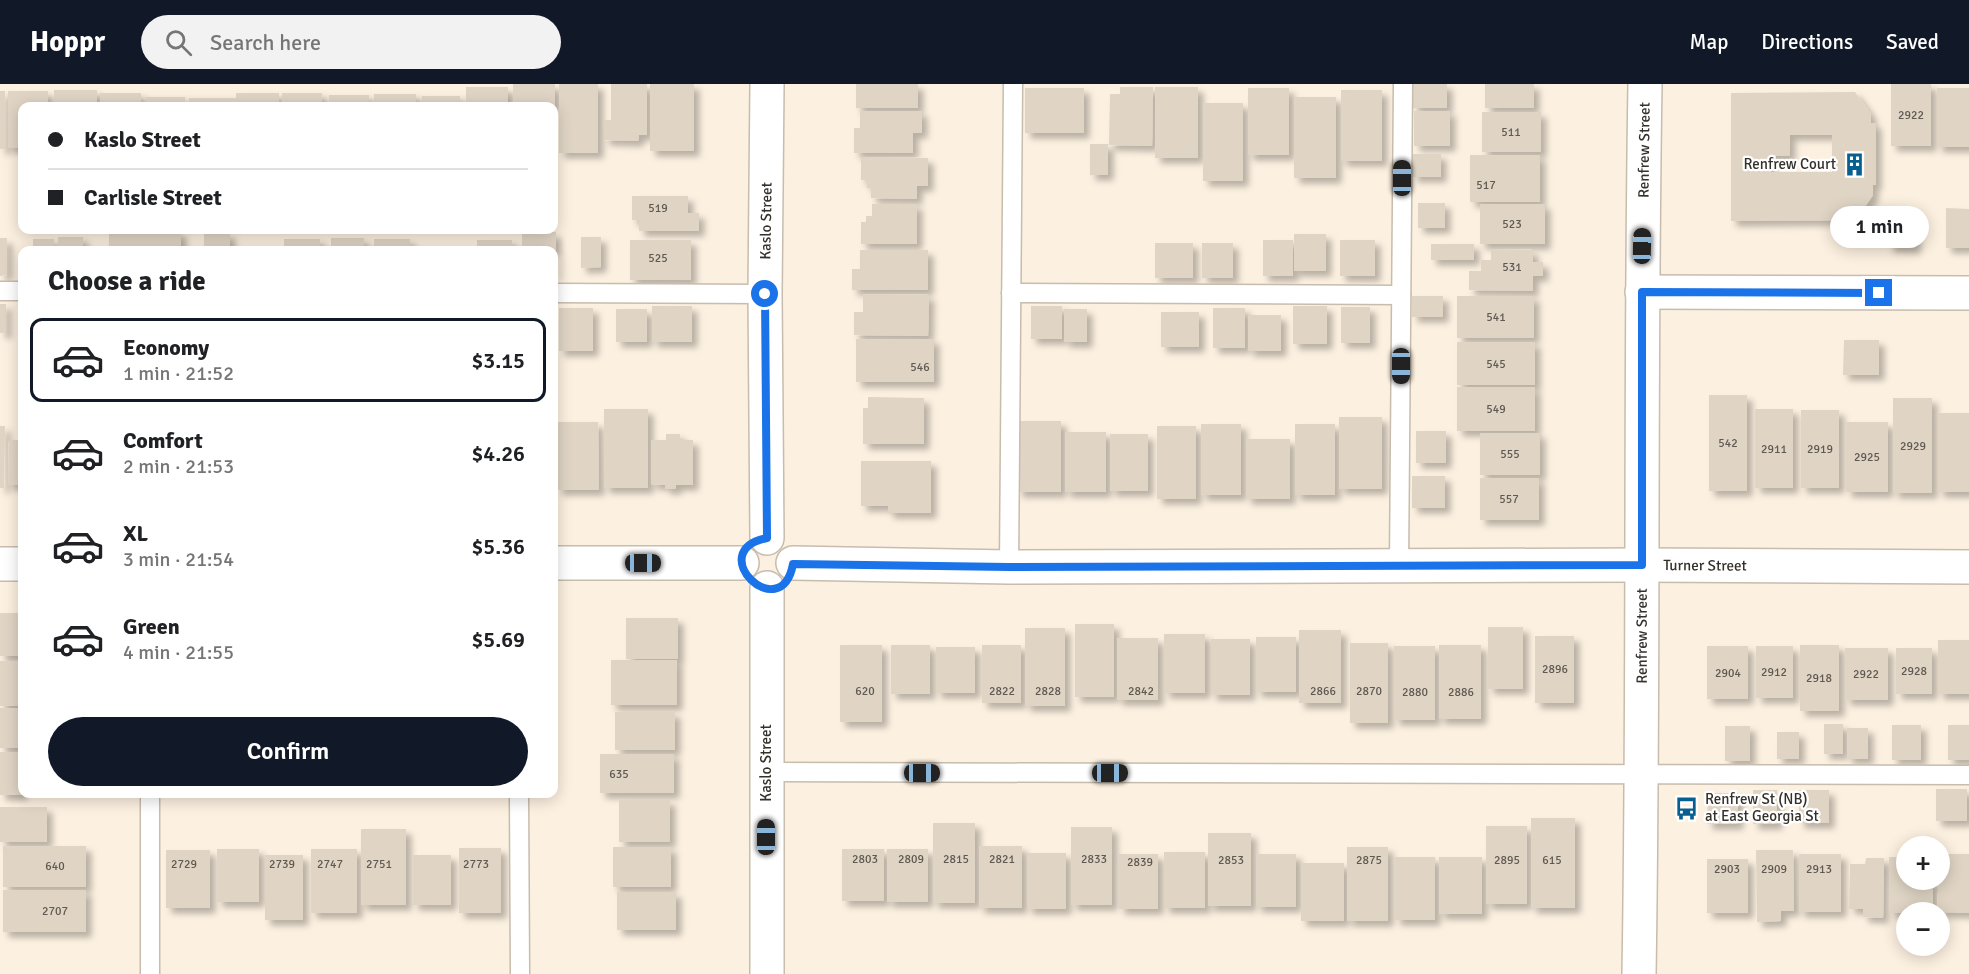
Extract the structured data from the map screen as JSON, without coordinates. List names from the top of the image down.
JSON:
{
  "streets": {
    "street": ["Renfrew Street", "Kaslo Street", "Turner Street"]
  },
  "crossings": [
    ["Renfrew Street", "Turner Street"],
    ["Kaslo Street", "Turner Street"]
  ],
  "places": {
    "building": ["Renfrew Court"],
    "bus stop": ["Renfrew St (NB) at East Georgia St"]
  },
  "house_numbers": [
    "2922",
    "511",
    "517",
    "519",
    "523",
    "525",
    "531",
    "541",
    "545",
    "546",
    "549",
    "542",
    "2929",
    "2911",
    "2919",
    "555",
    "2925",
    "557",
    "2896",
    "2928",
    "2912",
    "2904",
    "2922",
    "2918",
    "620",
    "2822",
    "2828",
    "2842",
    "2866",
    "2870",
    "2880",
    "2886",
    "635",
    "2803",
    "2809",
    "2815",
    "2821",
    "2833",
    "2853",
    "2875",
    "2895",
    "615",
    "2839",
    "2729",
    "2739",
    "2747",
    "2751",
    "2773",
    "640",
    "2903",
    "2909",
    "2913",
    "2707"
  ],
  "page": {
    "header": "Hoppr",
    "search": "Search here",
    "nav": ["Map", "Directions", "Saved"],
    "banner": ["Kaslo Street", "Carlisle Street"],
    "bubble": "1 min",
    "heading": "Choose a ride",
    "list": [
      {
        "name": "Economy",
        "note": "1 min · 21:52",
        "value": "$3.15"
      },
      {
        "name": "Comfort",
        "note": "2 min · 21:53",
        "value": "$4.26"
      },
      {
        "name": "XL",
        "note": "3 min · 21:54",
        "value": "$5.36"
      },
      {
        "name": "Green",
        "note": "4 min · 21:55",
        "value": "$5.69"
      }
    ],
    "buttons": "Confirm",
    "map_buttons": ["+", "−"]
  }
}
